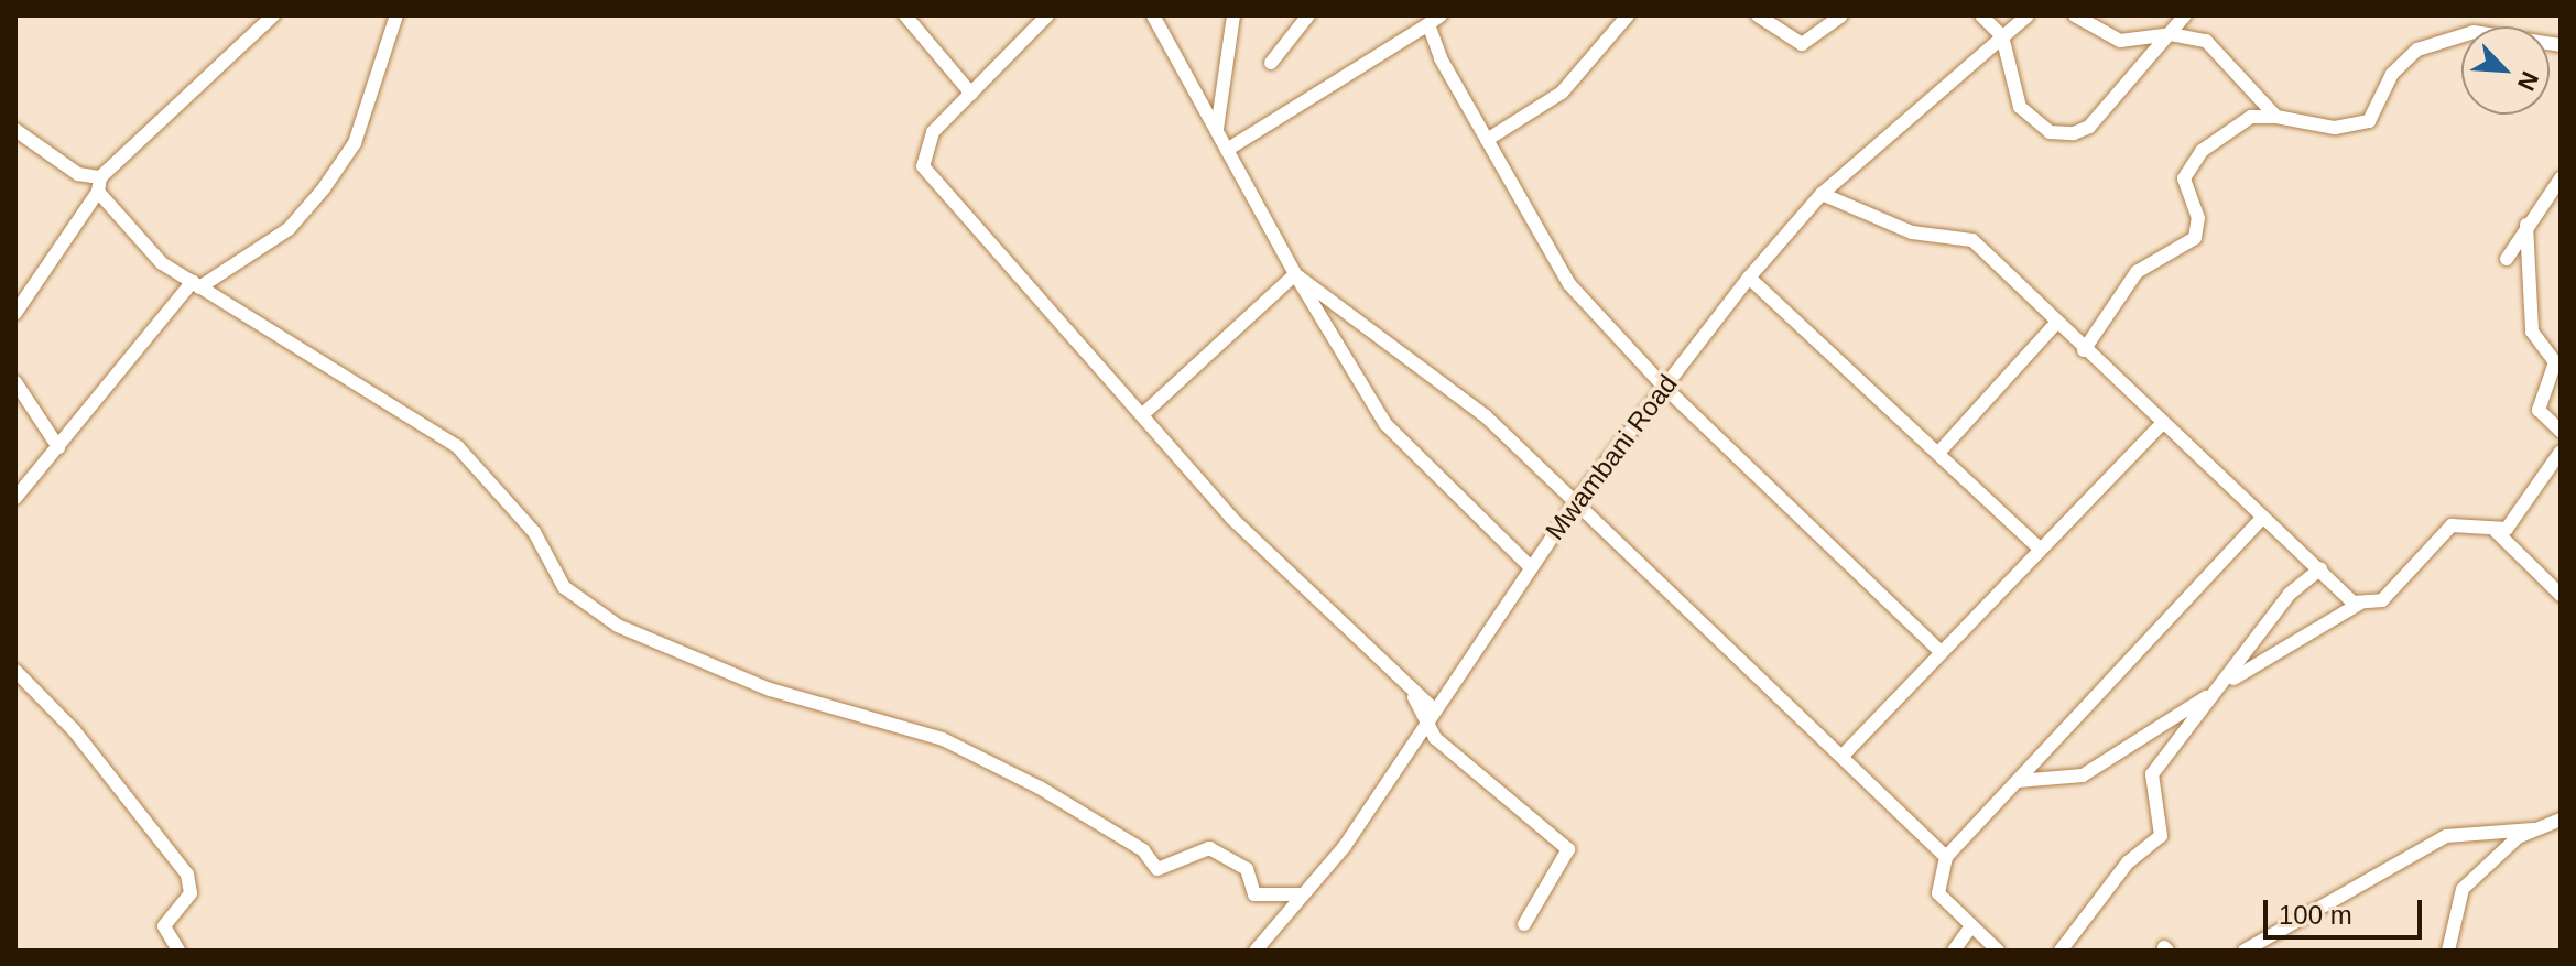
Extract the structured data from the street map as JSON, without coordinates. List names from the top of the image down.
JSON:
{
  "streets": {
    "street": ["Mwambani Road"]
  },
  "scale_bar": "100 m",
  "north": "bottom right"
}
